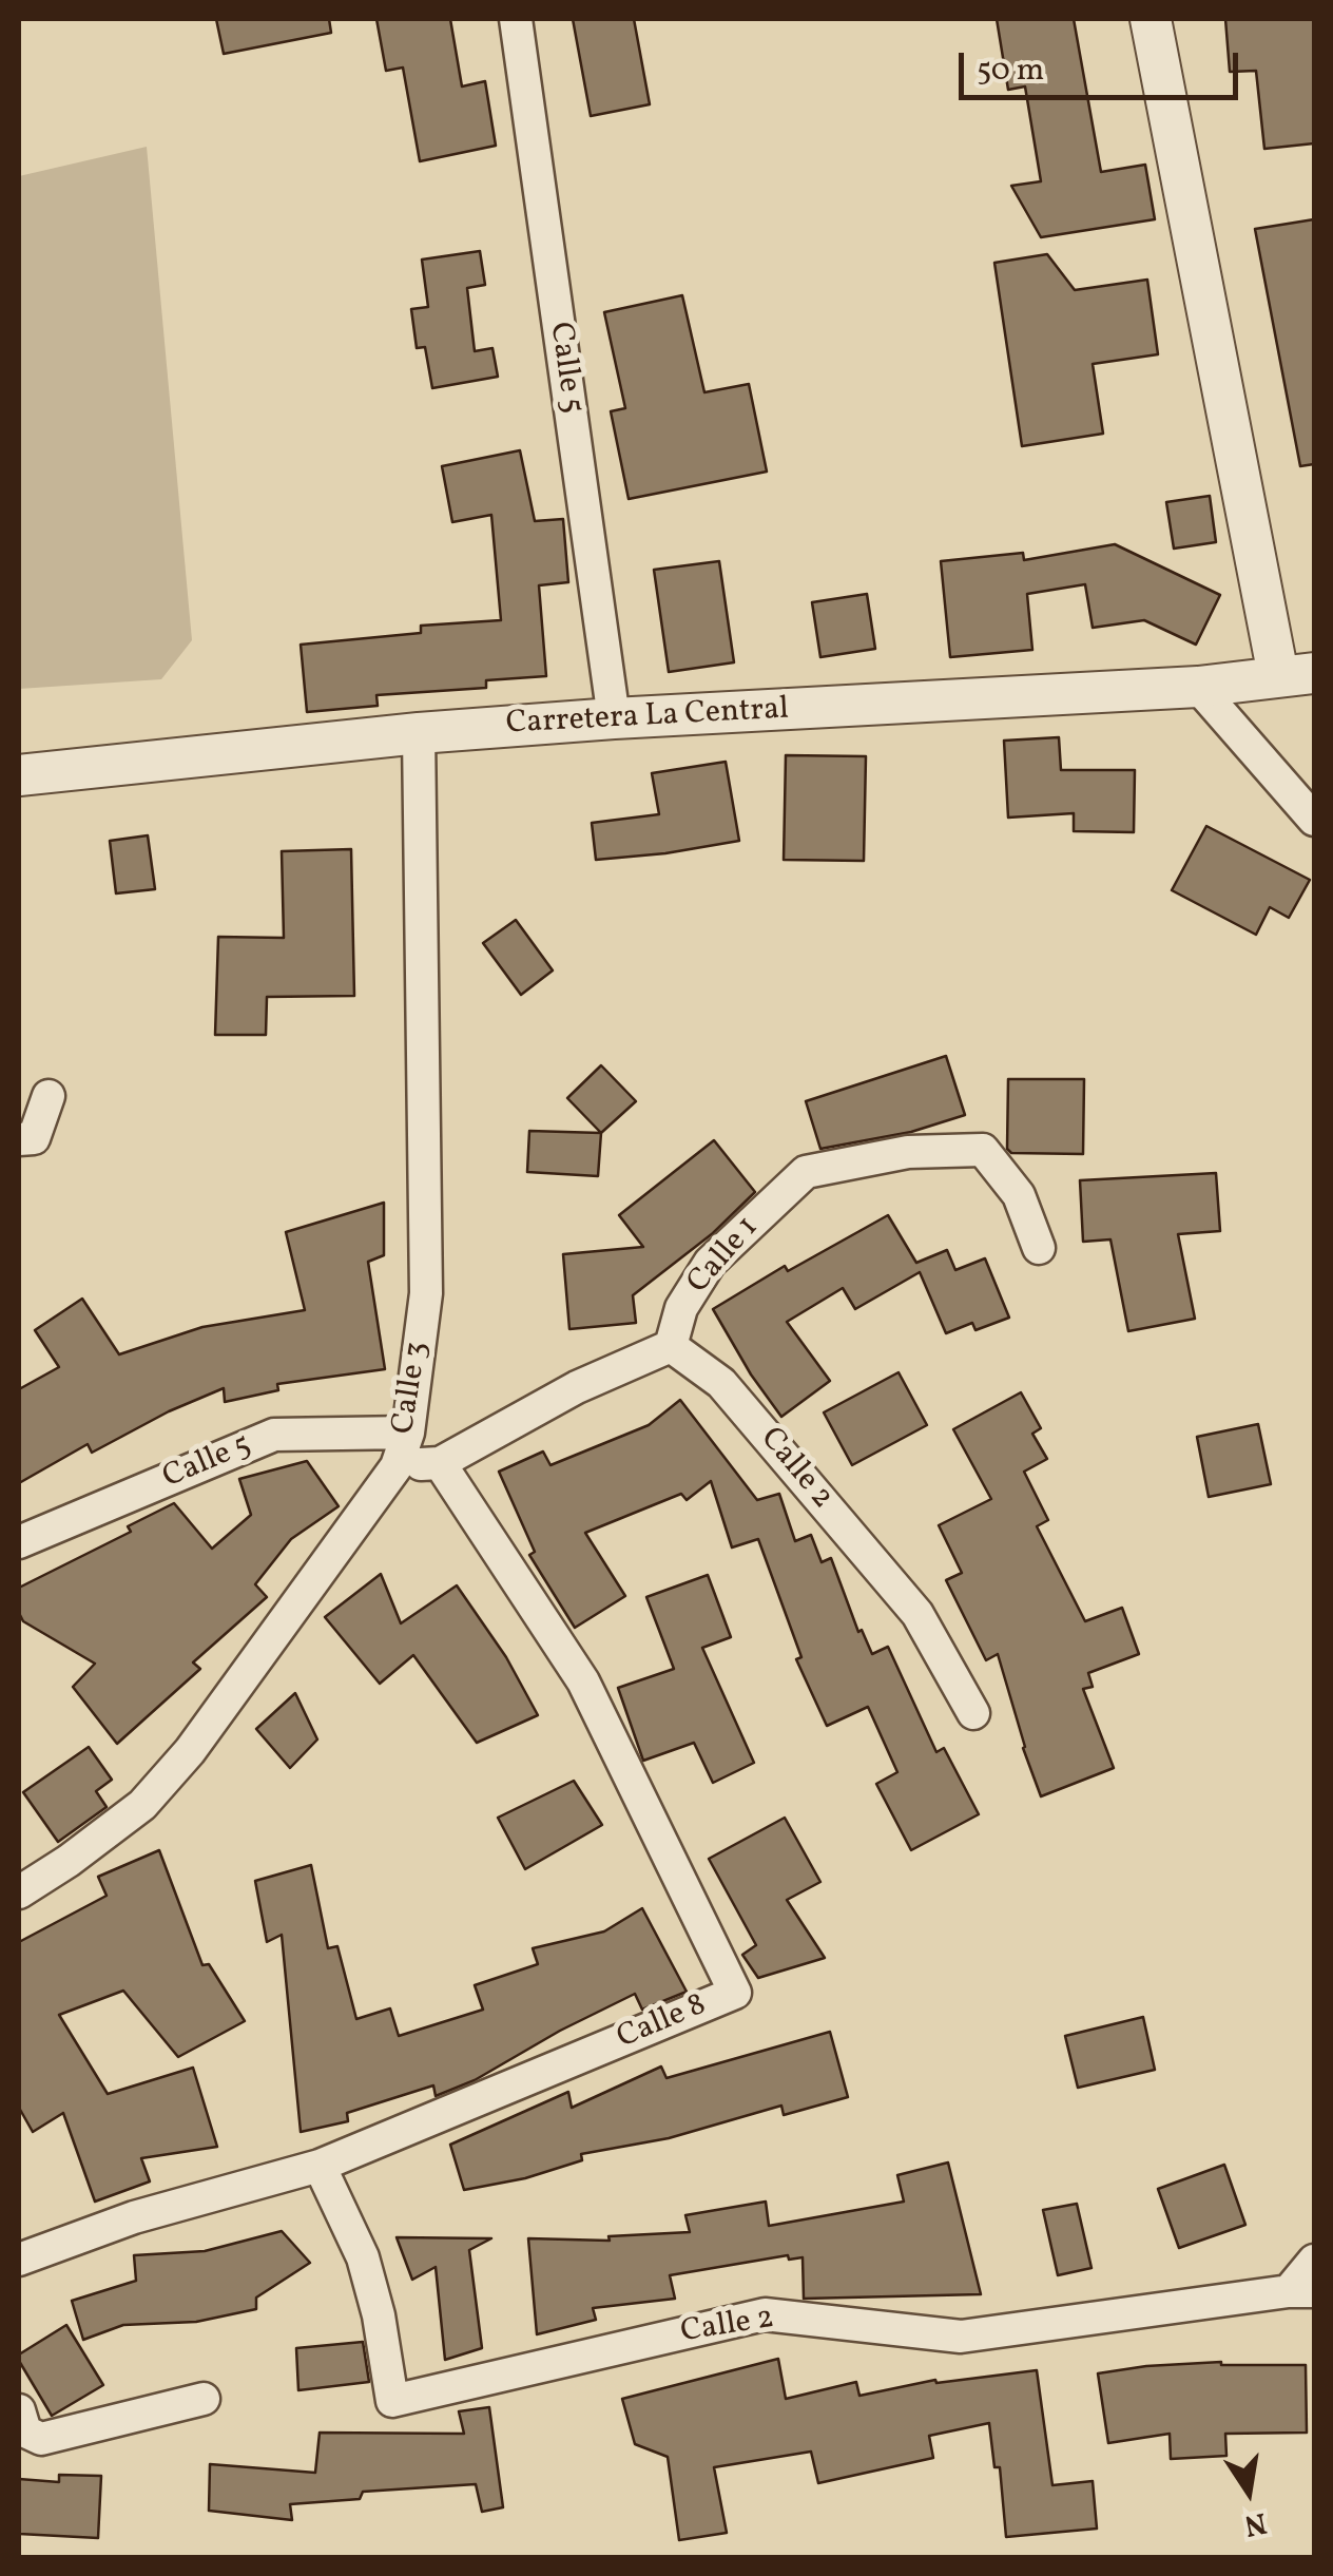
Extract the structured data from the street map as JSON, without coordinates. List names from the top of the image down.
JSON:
{
  "streets": {
    "street": [
      "Calle 5",
      "Carretera La Central",
      "Calle 1",
      "Calle 3",
      "Calle 2",
      "Calle 8"
    ]
  },
  "crossings": [
    ["Calle 5", "Carretera La Central"],
    ["Calle 5", "Calle 3"],
    ["Carretera La Central", "Calle 3"],
    ["Calle 1", "Calle 2"],
    ["Calle 2", "Calle 8"]
  ],
  "scale_bar": "50 m",
  "north": "bottom"
}
